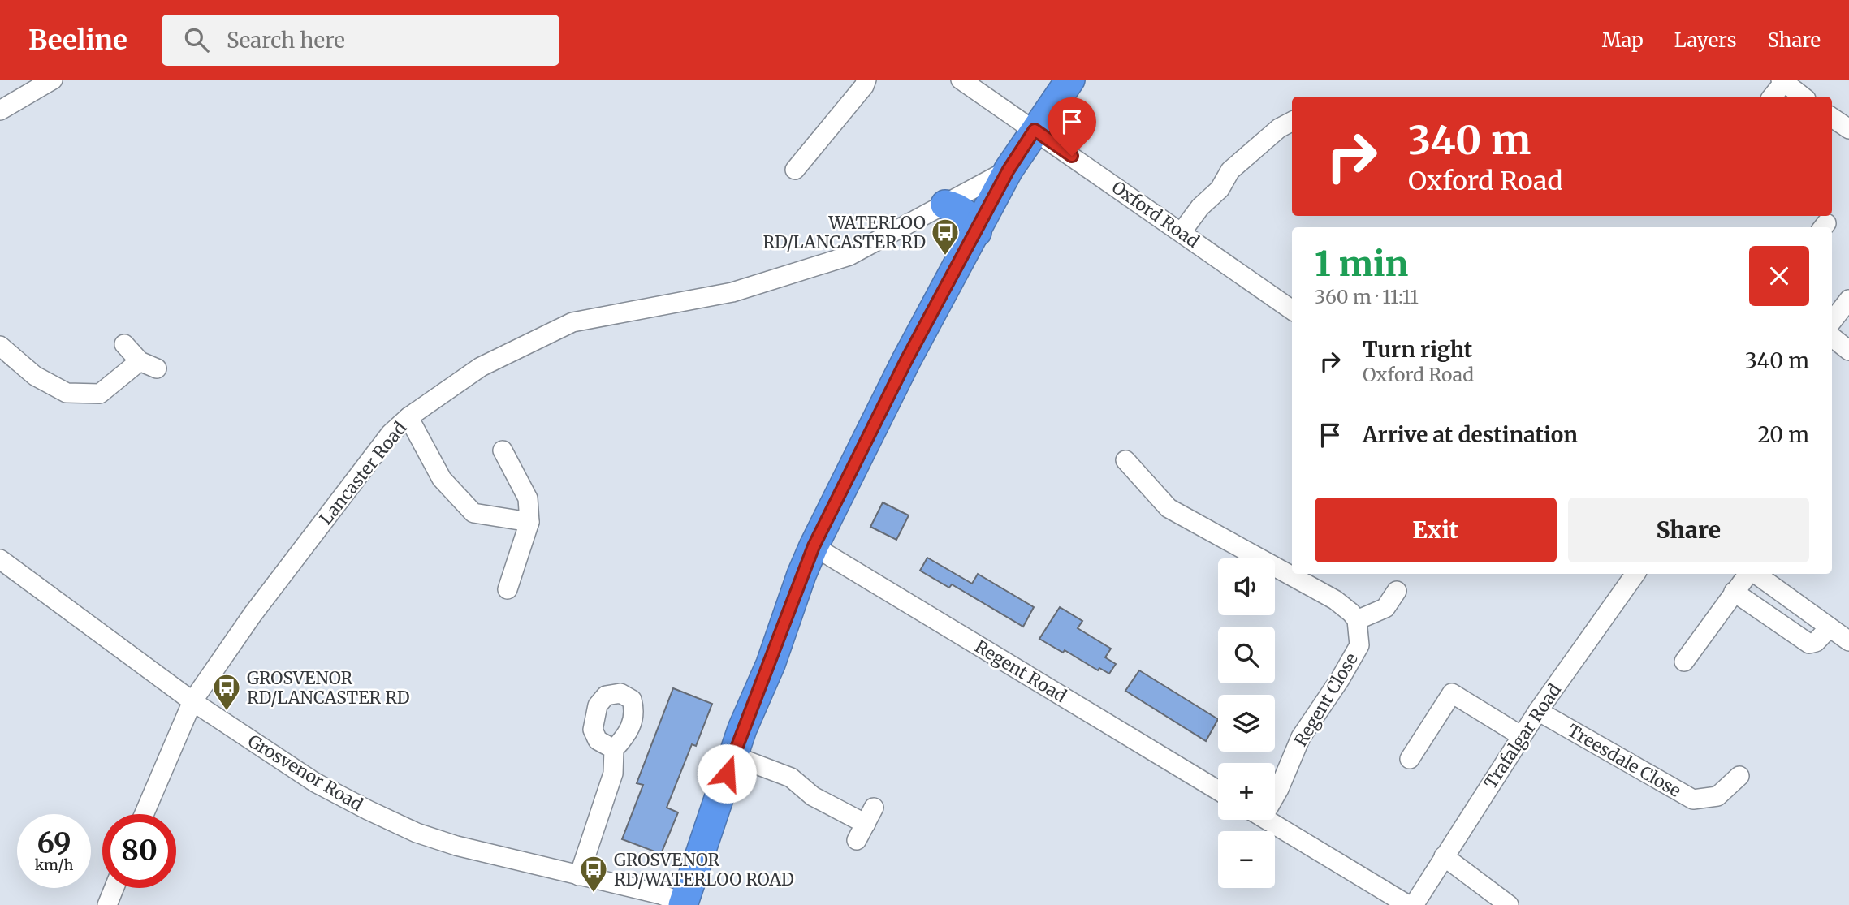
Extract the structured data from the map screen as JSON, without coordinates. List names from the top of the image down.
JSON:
{
  "streets": {
    "street": [
      "Oxford Road",
      "Lancaster Road",
      "Regent Road",
      "Regent Close",
      "Trafalgar Road",
      "Treesdale Close",
      "Grosvenor Road"
    ]
  },
  "crossings": [
    ["Lancaster Road", "Grosvenor Road"],
    ["Trafalgar Road", "Treesdale Close"]
  ],
  "places": {
    "bus stop": ["WATERLOO RD/LANCASTER RD", "GROSVENOR RD/LANCASTER RD", "GROSVENOR RD/WATERLOO ROAD"]
  },
  "page": {
    "header": "Beeline",
    "search": "Search here",
    "nav": ["Map", "Layers", "Share"],
    "turn": ["340 m", "Oxford Road"],
    "heading": ["1 min", "360 m · 11:11"],
    "list": [
      {
        "name": "Turn right",
        "note": "Oxford Road",
        "value": "340 m"
      },
      {
        "name": "Arrive at destination",
        "value": "20 m"
      }
    ],
    "buttons": ["Exit", "Share"],
    "map_buttons": ["+", "−"],
    "speed": "69 km/h",
    "limit": "80"
  }
}
